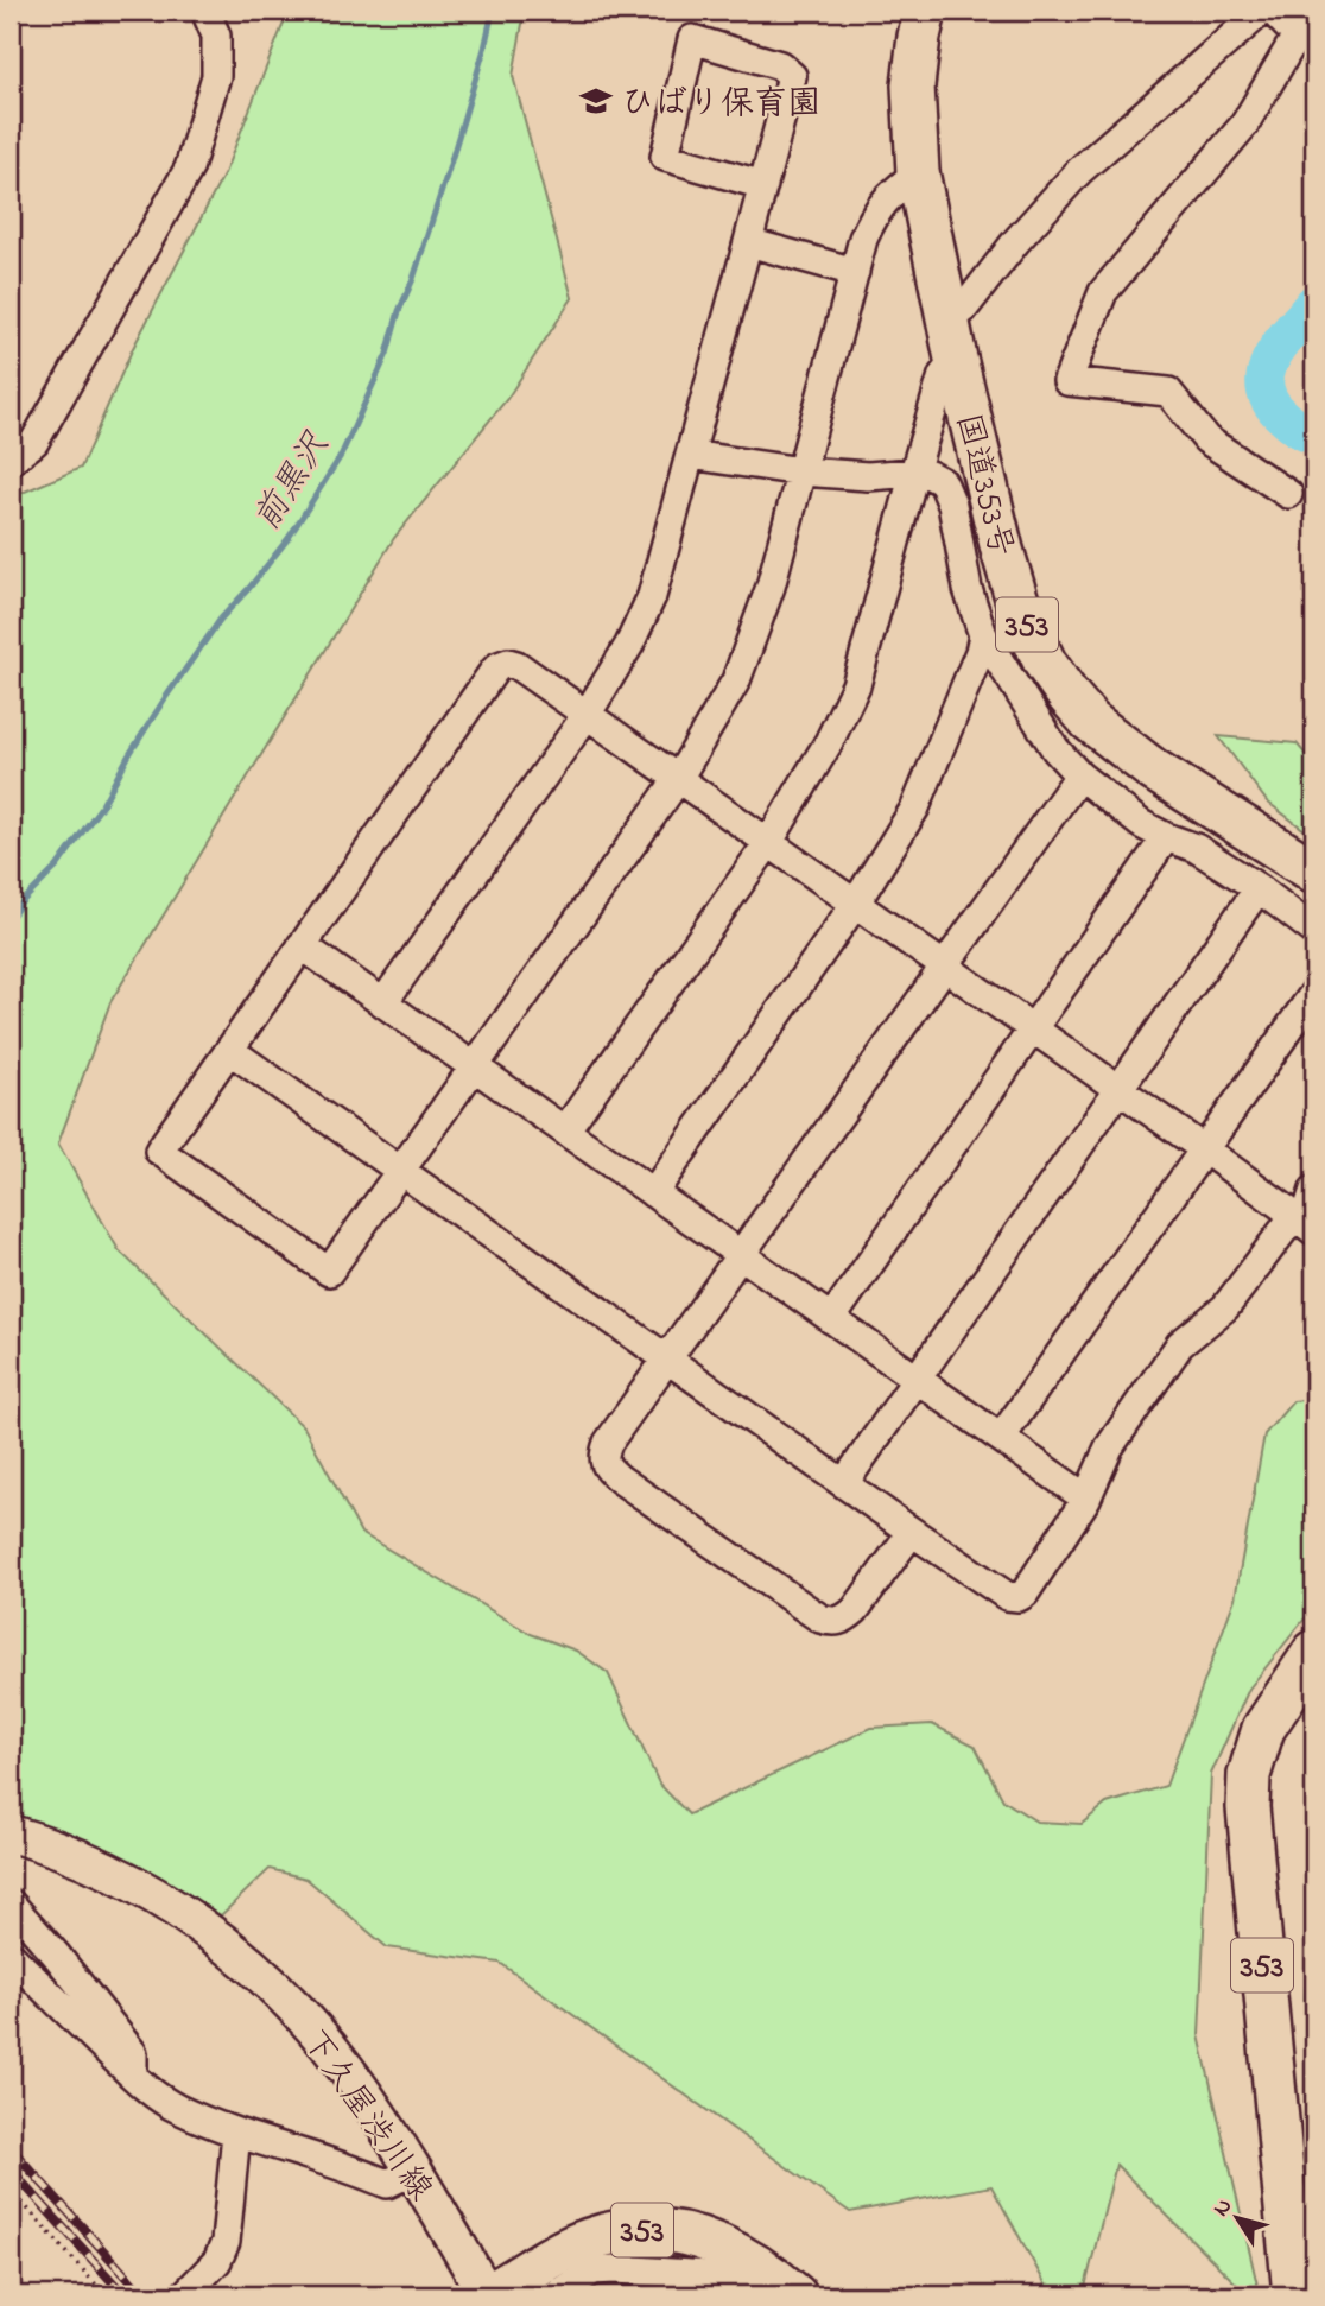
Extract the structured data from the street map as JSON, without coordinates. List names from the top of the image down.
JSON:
{
  "streets": {
    "highway": ["国道353号", "353"],
    "main road": ["下久屋渋川線"]
  },
  "crossings": [
    ["353", "下久屋渋川線"]
  ],
  "water": ["前黒沢"],
  "places": {
    "school or university": ["ひばり保育園"]
  },
  "north": "top left"
}
